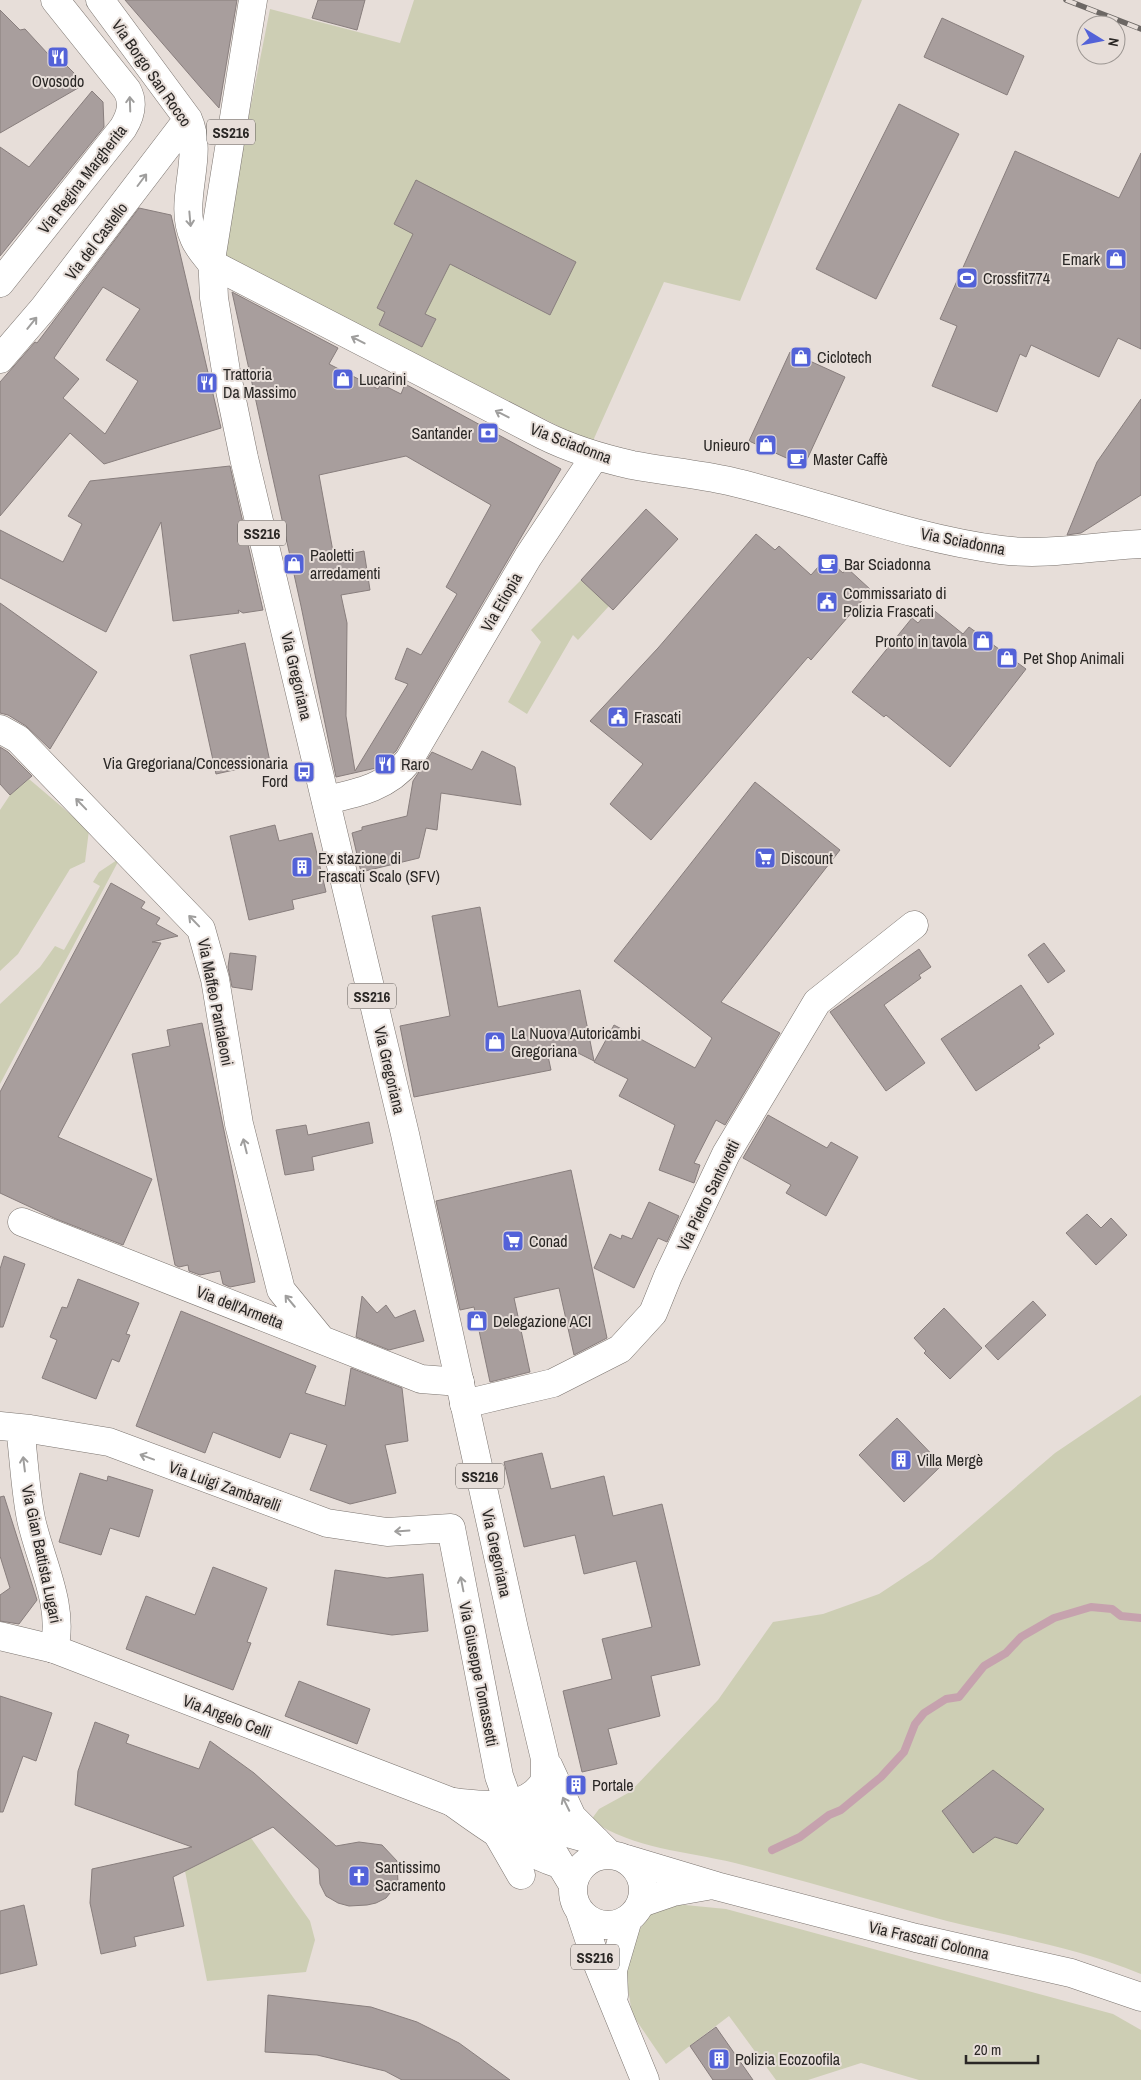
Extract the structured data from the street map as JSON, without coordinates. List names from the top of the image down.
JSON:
{
  "streets": {
    "street": [
      "Via Borgo San Rocco",
      "SS216",
      "Via Regina Margherita",
      "Via del Castello",
      "Via Sciadonna",
      "Via Etiopia",
      "Via Gregoriana",
      "Via Maffeo Pantaleoni",
      "Via Pietro Santovetti",
      "Via dell'Armetta",
      "Via Luigi Zambarelli",
      "Via Gian Battista Lugari",
      "Via Giuseppe Tomassetti",
      "Via Angelo Celli",
      "Via Frascati Colonna"
    ]
  },
  "crossings": [
    ["Via Borgo San Rocco", "SS216"],
    ["Via Borgo San Rocco", "Via del Castello"],
    ["Via Borgo San Rocco", "Via Sciadonna"],
    ["Via Borgo San Rocco", "Via Gregoriana"],
    ["SS216", "Via Sciadonna"],
    ["SS216", "Via Gregoriana"],
    ["SS216", "Via Angelo Celli"],
    ["SS216", "Via Frascati Colonna"],
    ["Via Sciadonna", "Via Etiopia"],
    ["Via Sciadonna", "Via Gregoriana"],
    ["Via Etiopia", "Via Gregoriana"],
    ["Via Gregoriana", "Via Pietro Santovetti"],
    ["Via Gregoriana", "Via dell'Armetta"],
    ["Via Gregoriana", "Via Angelo Celli"],
    ["Via Gregoriana", "Via Frascati Colonna"],
    ["Via Maffeo Pantaleoni", "Via dell'Armetta"],
    ["Via Pietro Santovetti", "Via dell'Armetta"],
    ["Via Luigi Zambarelli", "Via Gian Battista Lugari"],
    ["Via Luigi Zambarelli", "Via Giuseppe Tomassetti"],
    ["Via Gian Battista Lugari", "Via Angelo Celli"],
    ["Via Giuseppe Tomassetti", "Via Angelo Celli"],
    ["Via Angelo Celli", "Via Frascati Colonna"]
  ],
  "one_way": [
    "Via del Castello",
    "Via Sciadonna",
    "Via Maffeo Pantaleoni",
    "Via Luigi Zambarelli",
    "Via Gian Battista Lugari",
    "Via Giuseppe Tomassetti"
  ],
  "places": {
    "restaurant": ["Ovosodo", "Trattoria Da Massimo", "Raro"],
    "shop": [
      "Emark",
      "Ciclotech",
      "Lucarini",
      "Unieuro",
      "Paoletti arredamenti",
      "Pronto in tavola",
      "Pet Shop Animali",
      "La Nuova Autoricambi Gregoriana",
      "Delegazione ACI"
    ],
    "sports": ["Crossfit774"],
    "bank": ["Santander"],
    "cafe": ["Master Caffè", "Bar Sciadonna"],
    "public building": ["Commissariato di Polizia Frascati", "Frascati"],
    "bus stop": ["Via Gregoriana/Concessionaria Ford"],
    "supermarket": ["Discount", "Conad"],
    "building": [
      "Ex stazione di Frascati Scalo (SFV)",
      "Villa Mergè",
      "Portale",
      "Polizia Ecozoofila"
    ],
    "church": ["Santissimo Sacramento"]
  },
  "scale_bar": "20 m",
  "north": "right"
}
